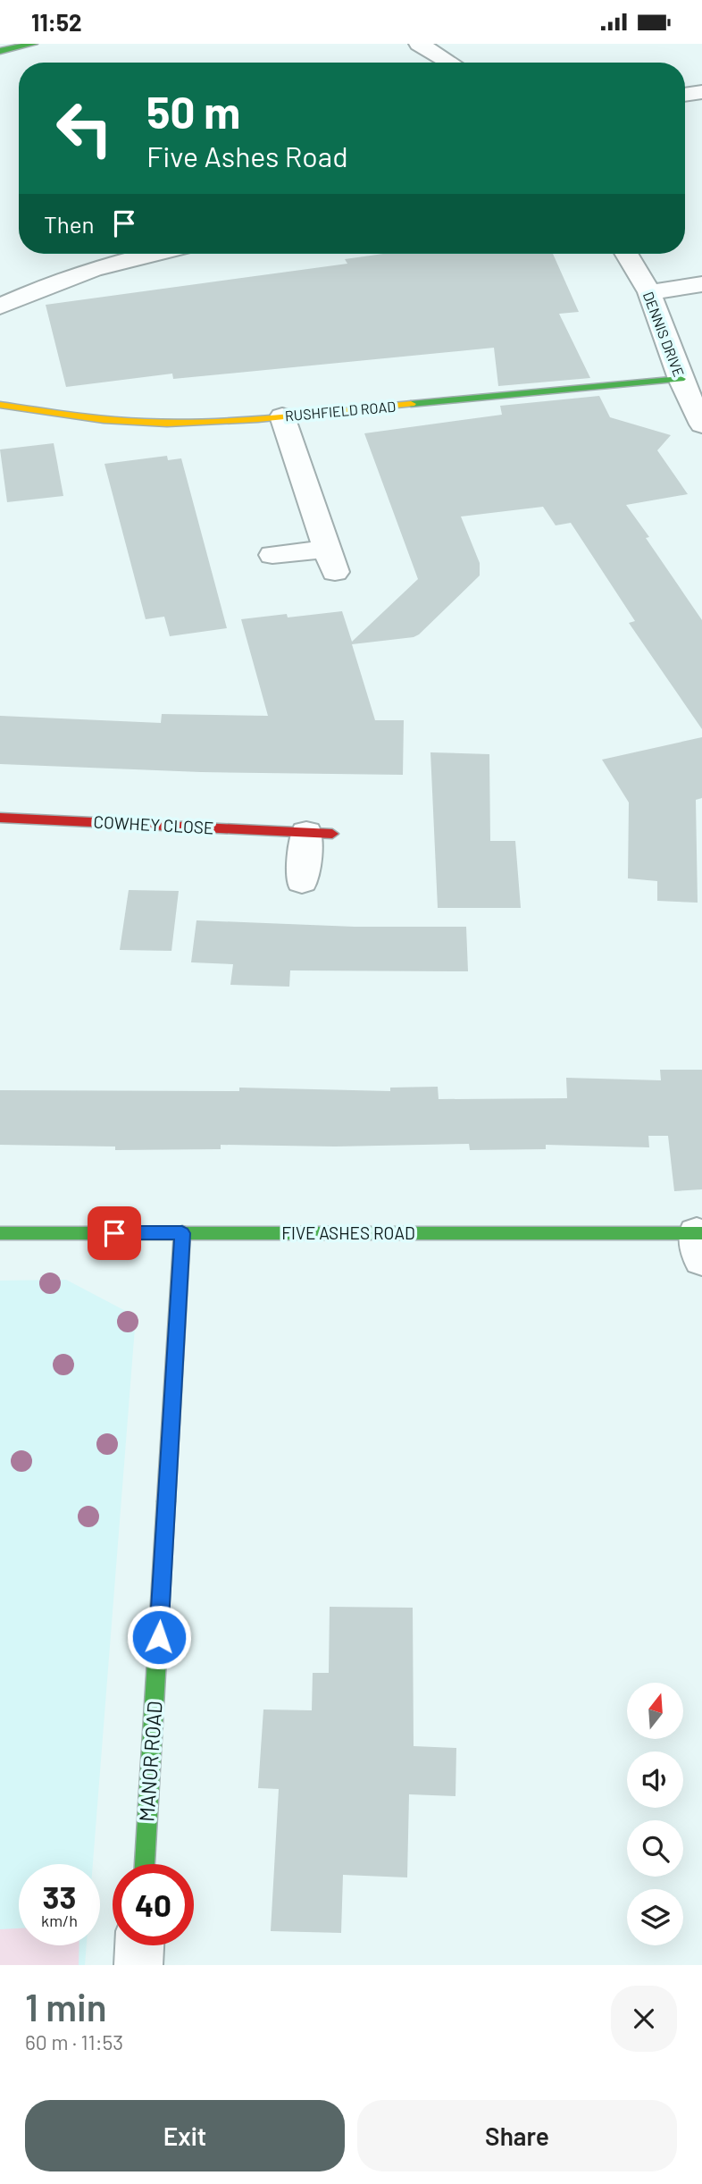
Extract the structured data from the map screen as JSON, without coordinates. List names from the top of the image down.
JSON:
{
  "streets": {
    "street": [
      "DENNIS DRIVE",
      "RUSHFIELD ROAD",
      "COWHEY CLOSE",
      "FIVE ASHES ROAD",
      "MANOR ROAD"
    ]
  },
  "crossings": [
    ["DENNIS DRIVE", "RUSHFIELD ROAD"],
    ["FIVE ASHES ROAD", "MANOR ROAD"]
  ],
  "north": "top",
  "page": {
    "status": "11:52",
    "turn": ["50 m", "Five Ashes Road"],
    "then": "Then",
    "speed": "33 km/h",
    "limit": "40",
    "heading": ["1 min", "60 m · 11:53"],
    "buttons": ["Exit", "Share"]
  }
}
